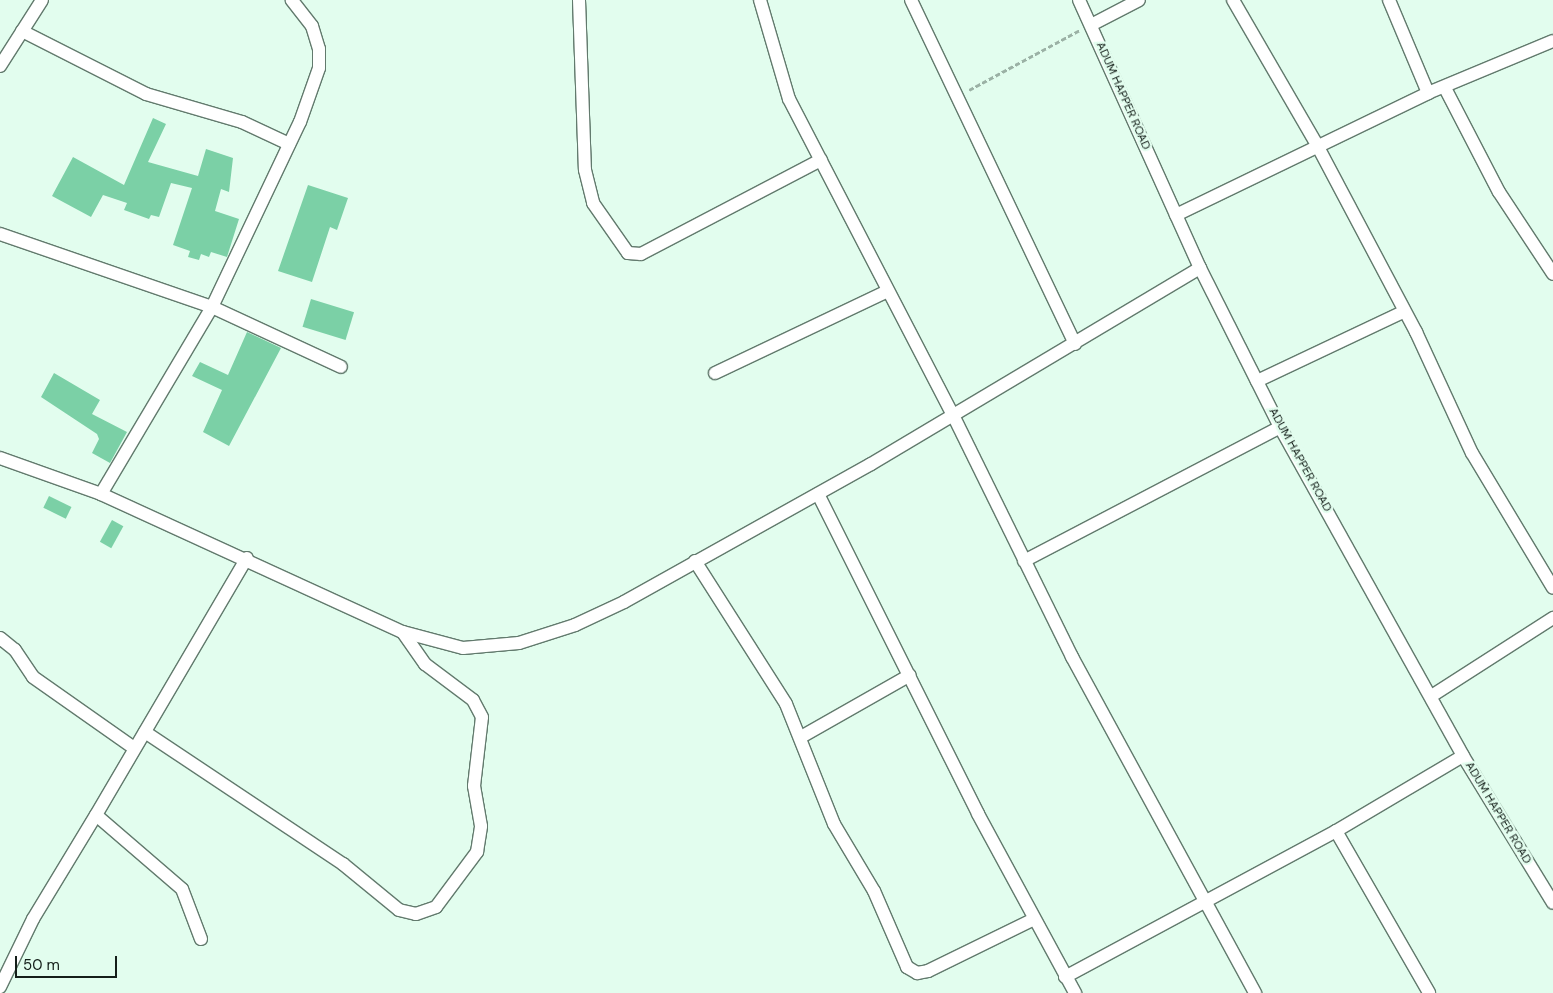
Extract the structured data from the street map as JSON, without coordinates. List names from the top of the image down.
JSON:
{
  "streets": {
    "street": ["ADUM HAPPER ROAD"]
  },
  "scale_bar": "50 m"
}
